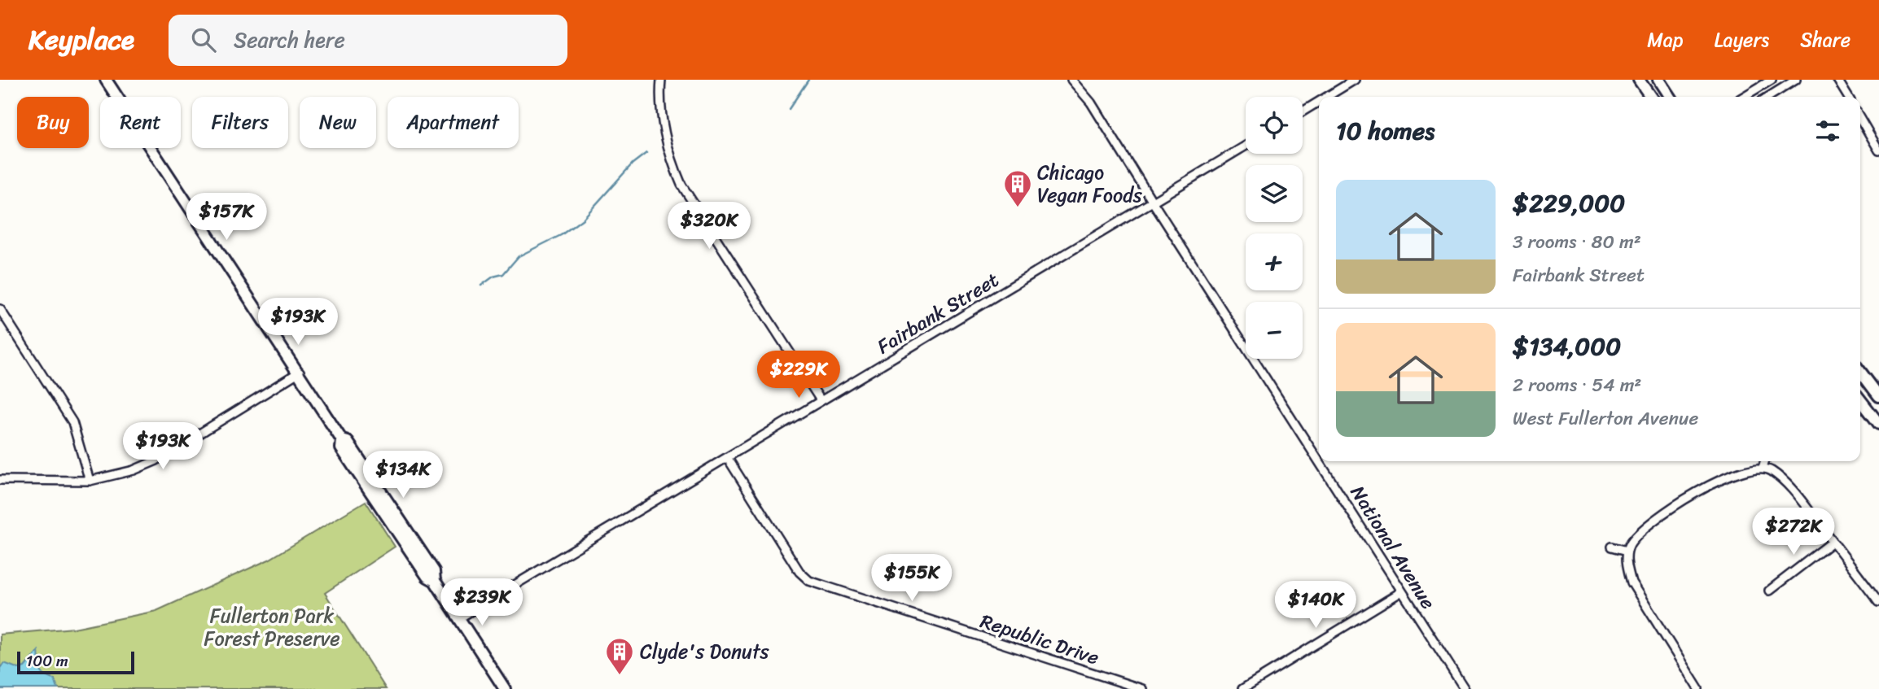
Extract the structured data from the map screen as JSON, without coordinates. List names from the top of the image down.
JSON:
{
  "streets": {
    "street": ["Fairbank Street", "National Avenue", "Republic Drive"]
  },
  "crossings": [
    ["Fairbank Street", "National Avenue"],
    ["Fairbank Street", "Republic Drive"]
  ],
  "parks": ["Fullerton Park Forest Preserve"],
  "places": {
    "building": ["Chicago Vegan Foods", "Clyde's Donuts"]
  },
  "scale_bar": "100 m",
  "page": {
    "header": "Keyplace",
    "search": "Search here",
    "nav": ["Map", "Layers", "Share"],
    "map_buttons": ["+", "−"],
    "chip": [
      "Buy",
      "Rent",
      "Filters",
      "New",
      "Apartment"
    ],
    "heading": "10 homes",
    "list": [
      {
        "name": "$229,000",
        "note": "3 rooms · 80 m² · Fairbank Street"
      },
      {
        "name": "$134,000",
        "note": "2 rooms · 54 m² · West Fullerton Avenue"
      }
    ],
    "price": [
      "$157K",
      "$320K",
      "$193K",
      "$229K",
      "$193K",
      "$134K",
      "$272K",
      "$155K",
      "$239K",
      "$140K"
    ],
    "scale": "100 m"
  }
}
